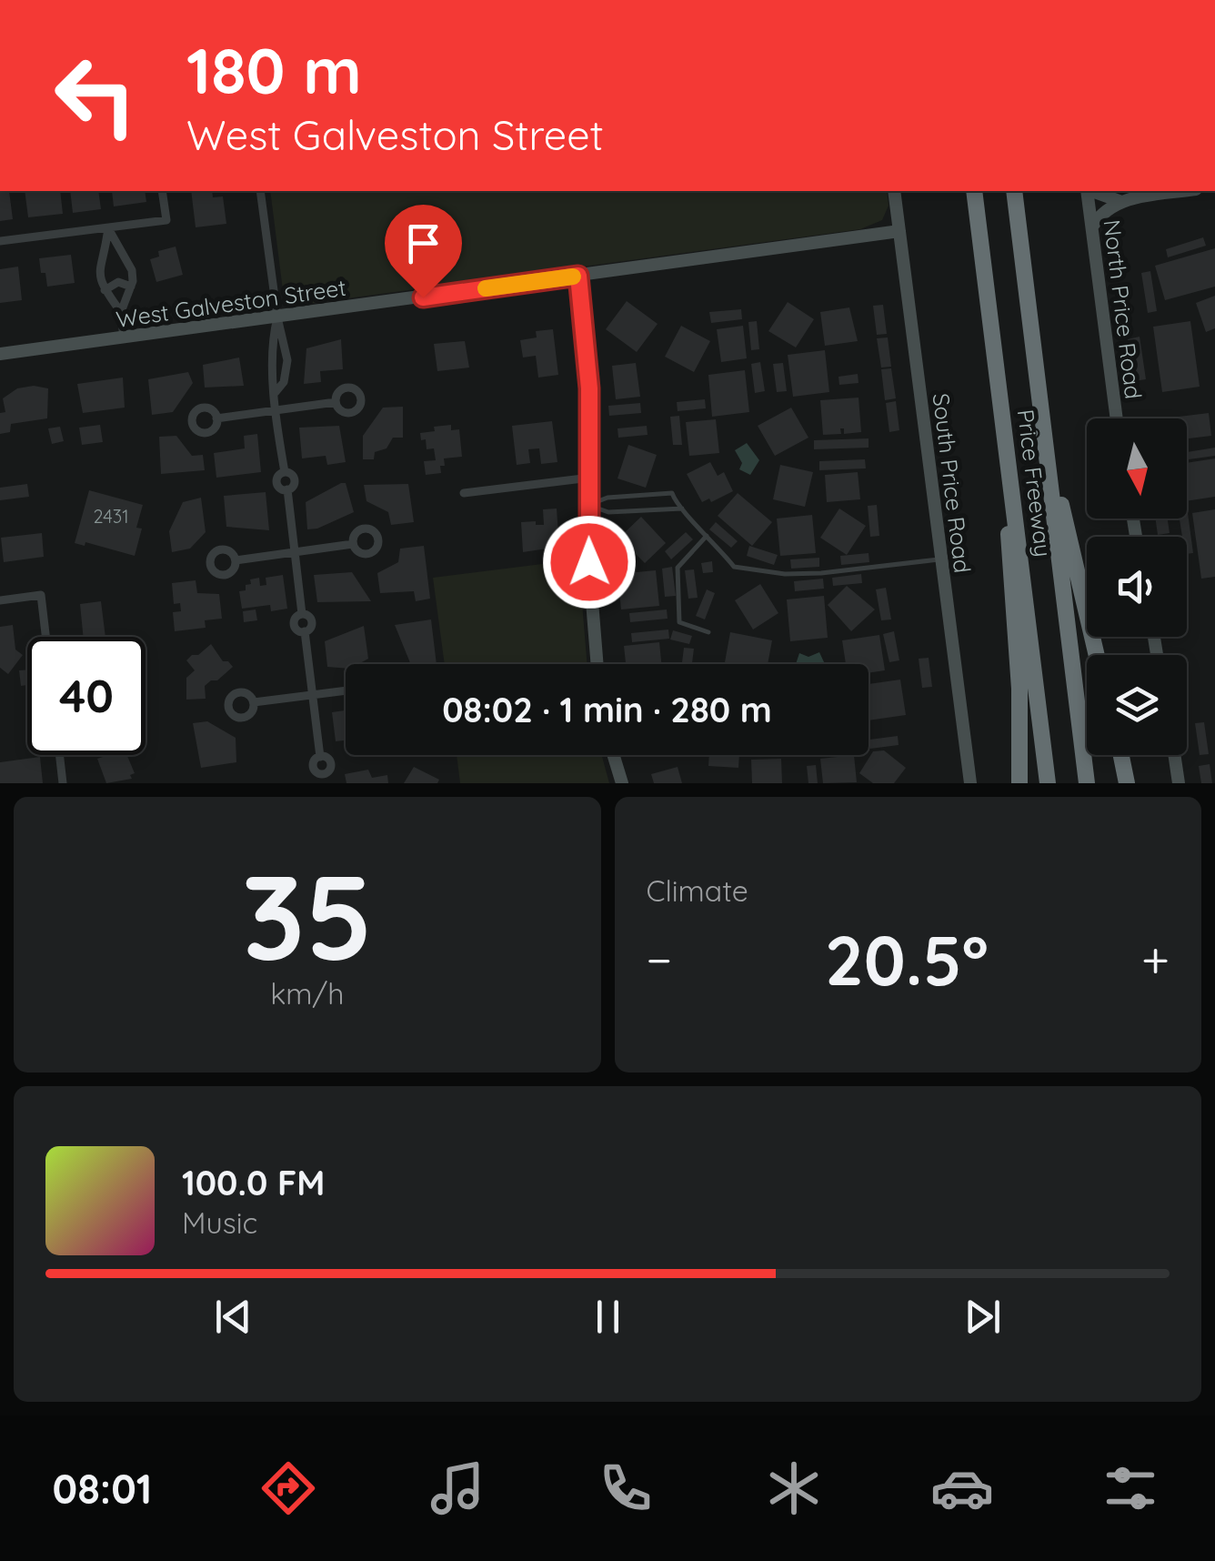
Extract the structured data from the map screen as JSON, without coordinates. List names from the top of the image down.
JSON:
{
  "streets": {
    "highway": ["Price Freeway"],
    "street": ["West Galveston Street", "North Price Road", "South Price Road"]
  },
  "crossings": [
    ["West Galveston Street", "South Price Road"]
  ],
  "house_numbers": ["2431"],
  "north": "bottom",
  "page": {
    "turn": ["180 m", "West Galveston Street"],
    "limit": "40",
    "trip": "08:02 · 1 min · 280 m",
    "tile": [
      ["35", "km/h"],
      "Climate"
    ],
    "heat": ["−", "20.5°", "+"],
    "song": ["100.0 FM", "Music"],
    "tabs": "08:01"
  }
}
